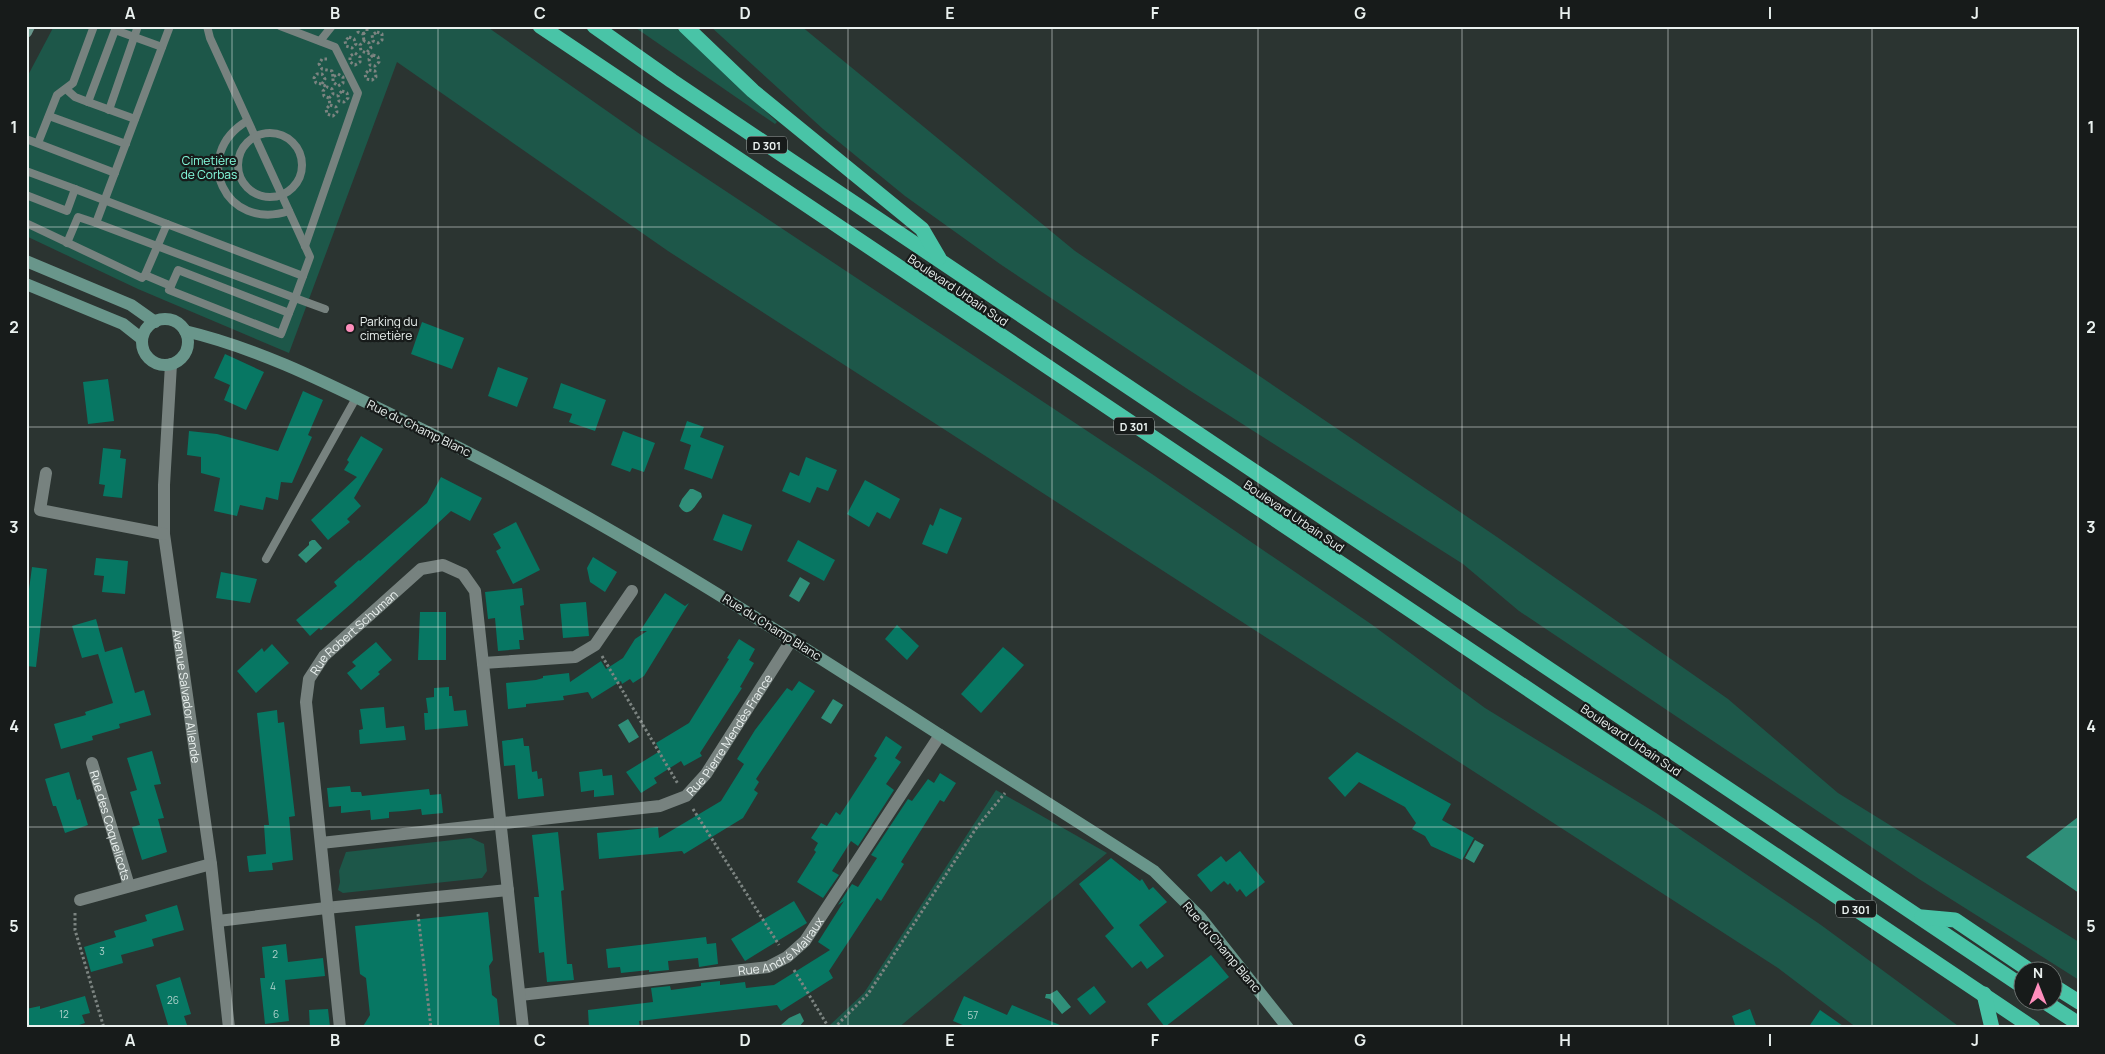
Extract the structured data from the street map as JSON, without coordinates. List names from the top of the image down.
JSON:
{
  "streets": {
    "highway": ["D 301", "Boulevard Urbain Sud"],
    "street": [
      "Rue du Champ Blanc",
      "Rue Robert Schuman",
      "Avenue Salvador Allende",
      "Rue Pierre Mendès France",
      "Rue des Coquelicots",
      "Rue André Malraux"
    ]
  },
  "crossings": [
    ["Rue du Champ Blanc", "Avenue Salvador Allende"],
    ["Rue du Champ Blanc", "Rue Pierre Mendès France"],
    ["Rue du Champ Blanc", "Rue André Malraux"],
    ["Rue Robert Schuman", "Rue Pierre Mendès France"],
    ["Avenue Salvador Allende", "Rue des Coquelicots"]
  ],
  "parks": ["Cimetière de Corbas"],
  "places": ["Parking du cimetière"],
  "house_numbers": [
    "3",
    "2",
    "4",
    "26",
    "12",
    "6",
    "57"
  ],
  "north": "top",
  "grid": {
    "columns": [
      "A",
      "B",
      "C",
      "D",
      "E",
      "F",
      "G",
      "H",
      "I",
      "J"
    ],
    "rows": [
      "1",
      "2",
      "3",
      "4",
      "5"
    ]
  }
}
